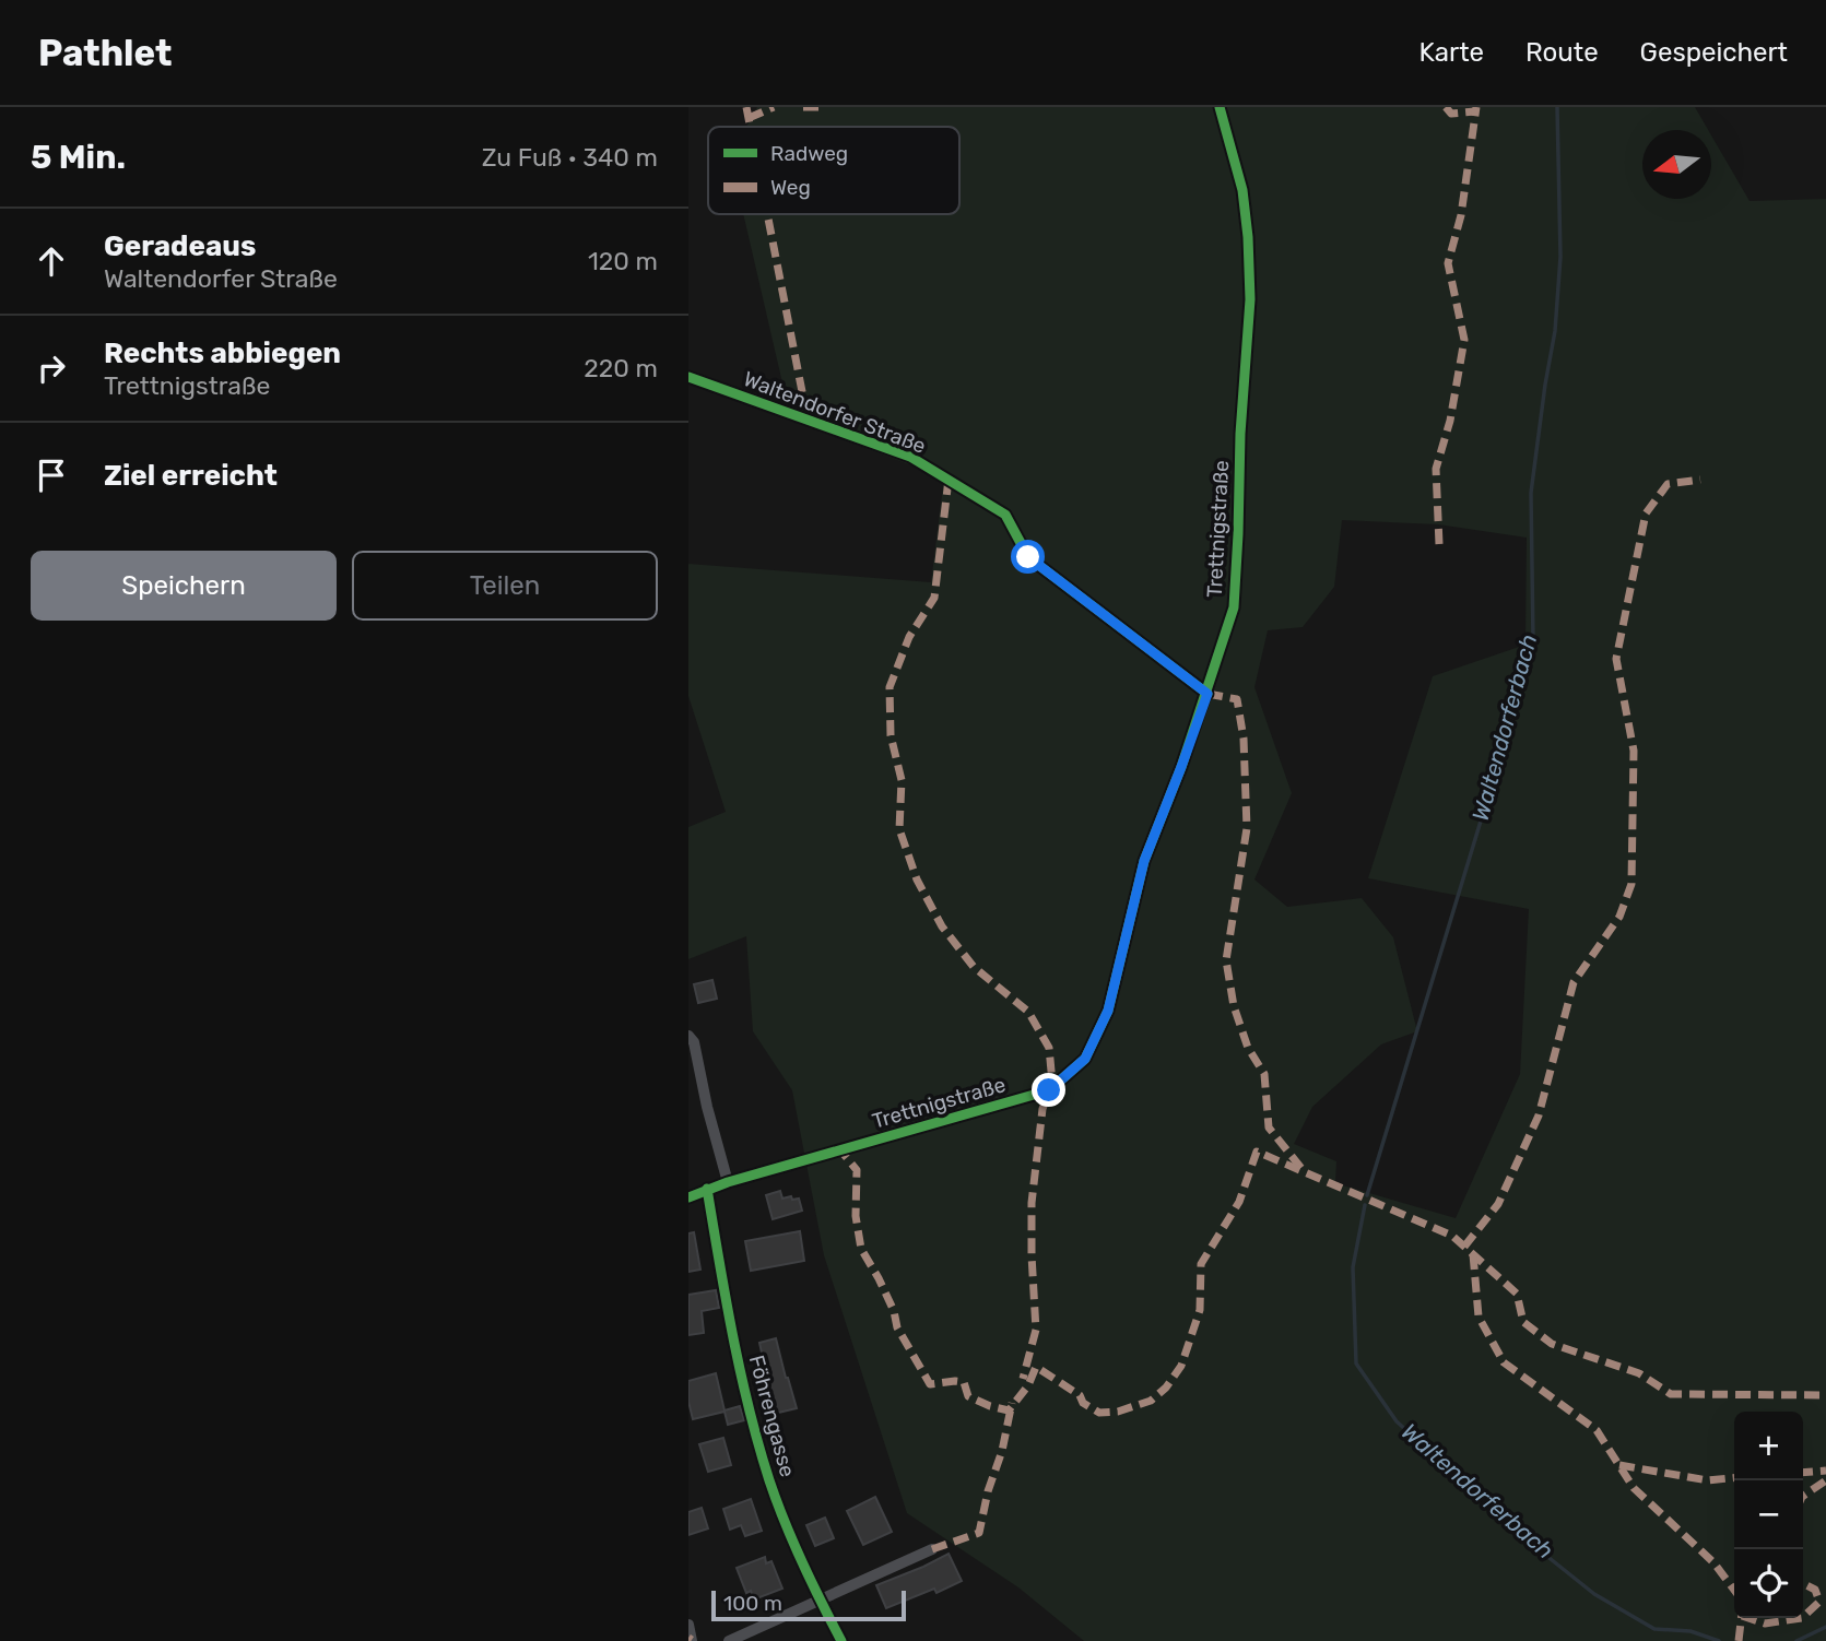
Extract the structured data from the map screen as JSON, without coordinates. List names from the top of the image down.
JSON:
{
  "streets": {
    "street": ["Waltendorfer Straße", "Trettnigstraße", "Föhrengasse"]
  },
  "crossings": [
    ["Waltendorfer Straße", "Trettnigstraße"],
    ["Trettnigstraße", "Föhrengasse"]
  ],
  "water": ["Waltendorferbach"],
  "legend": ["Radweg", "Weg"],
  "scale_bar": "100 m",
  "north": "left",
  "page": {
    "header": "Pathlet",
    "nav": ["Karte", "Route", "Gespeichert"],
    "heading": ["5 Min.", "Zu Fuß · 340 m"],
    "list": [
      ["Geradeaus", "Waltendorfer Straße", "120 m"],
      ["Rechts abbiegen", "Trettnigstraße", "220 m"],
      "Ziel erreicht"
    ],
    "buttons": ["Speichern", "Teilen"],
    "map_buttons": ["+", "−"],
    "scale": "100 m"
  }
}
